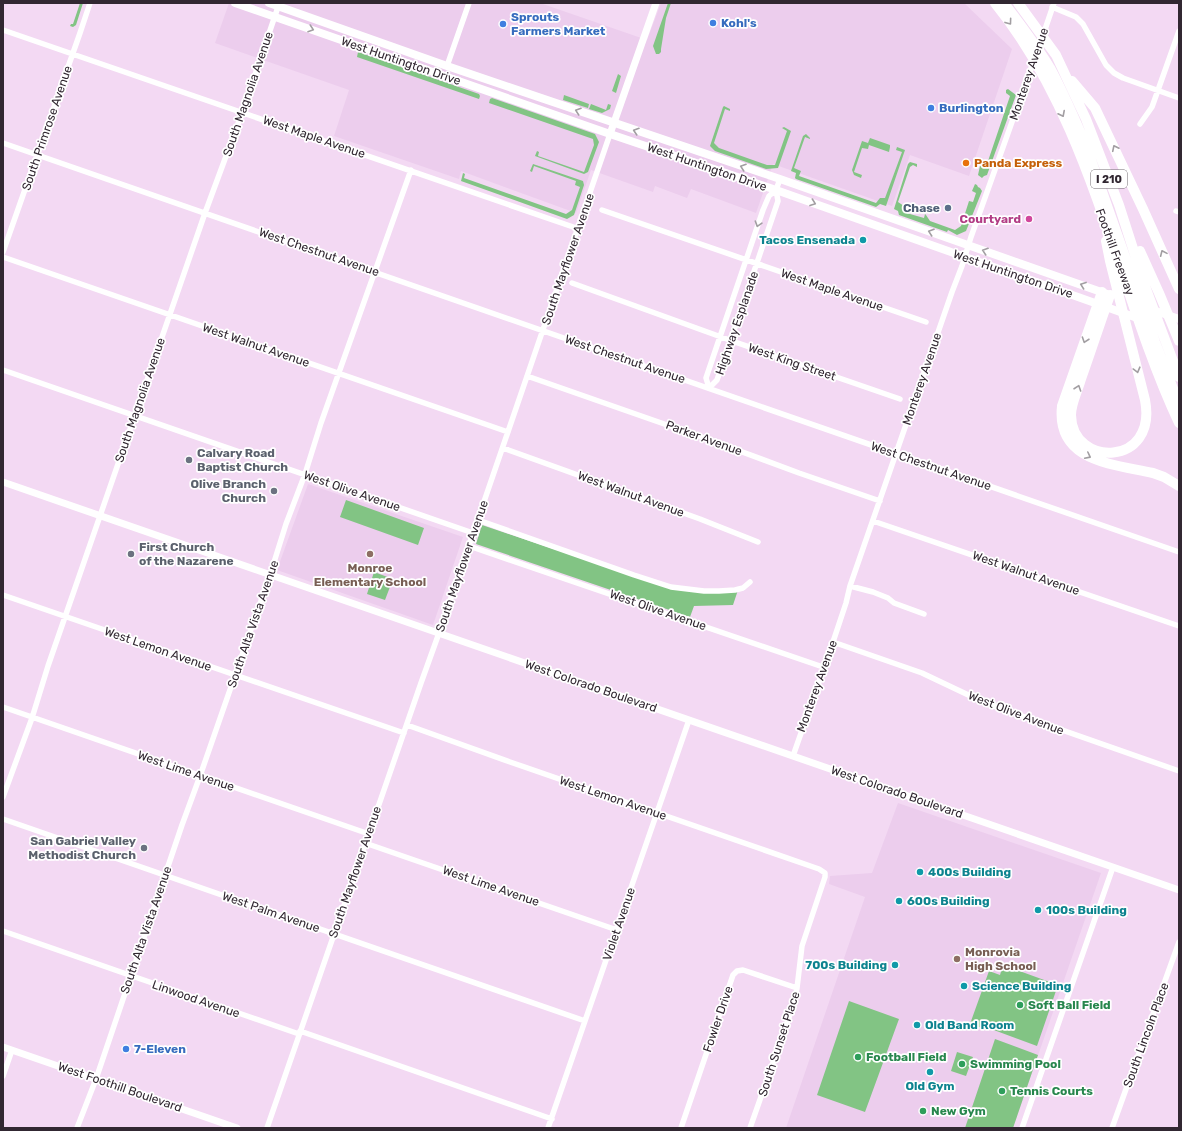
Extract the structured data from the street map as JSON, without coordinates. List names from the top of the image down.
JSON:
{
  "streets": {
    "highway": ["I 210", "Foothill Freeway"],
    "main road": ["West Huntington Drive"],
    "street": [
      "Monterey Avenue",
      "South Magnolia Avenue",
      "South Primrose Avenue",
      "West Maple Avenue",
      "West Chestnut Avenue",
      "South Mayflower Avenue",
      "Highway Esplanade",
      "West Walnut Avenue",
      "West King Street",
      "Parker Avenue",
      "West Olive Avenue",
      "South Alta Vista Avenue",
      "West Lemon Avenue",
      "West Colorado Boulevard",
      "West Lime Avenue",
      "West Palm Avenue",
      "Violet Avenue",
      "Linwood Avenue",
      "Fowler Drive",
      "South Lincoln Place",
      "South Sunset Place",
      "West Foothill Boulevard"
    ]
  },
  "crossings": [
    ["West Huntington Drive", "Monterey Avenue"],
    ["West Huntington Drive", "South Magnolia Avenue"],
    ["West Huntington Drive", "South Mayflower Avenue"],
    ["West Huntington Drive", "Highway Esplanade"],
    ["Monterey Avenue", "West Chestnut Avenue"],
    ["Monterey Avenue", "West Walnut Avenue"],
    ["Monterey Avenue", "Parker Avenue"],
    ["Monterey Avenue", "West Olive Avenue"],
    ["Monterey Avenue", "West Colorado Boulevard"],
    ["South Magnolia Avenue", "West Maple Avenue"],
    ["South Magnolia Avenue", "West Chestnut Avenue"],
    ["South Magnolia Avenue", "West Walnut Avenue"],
    ["South Magnolia Avenue", "West Olive Avenue"],
    ["South Magnolia Avenue", "West Lemon Avenue"],
    ["South Magnolia Avenue", "West Colorado Boulevard"],
    ["South Magnolia Avenue", "West Lime Avenue"],
    ["South Primrose Avenue", "West Maple Avenue"],
    ["South Primrose Avenue", "West Chestnut Avenue"],
    ["West Maple Avenue", "South Mayflower Avenue"],
    ["West Maple Avenue", "Highway Esplanade"],
    ["West Maple Avenue", "South Alta Vista Avenue"],
    ["West Chestnut Avenue", "South Mayflower Avenue"],
    ["West Chestnut Avenue", "Highway Esplanade"],
    ["West Chestnut Avenue", "South Alta Vista Avenue"],
    ["South Mayflower Avenue", "West Walnut Avenue"],
    ["South Mayflower Avenue", "Parker Avenue"],
    ["South Mayflower Avenue", "West Olive Avenue"],
    ["South Mayflower Avenue", "West Lemon Avenue"],
    ["South Mayflower Avenue", "West Colorado Boulevard"],
    ["South Mayflower Avenue", "West Lime Avenue"],
    ["South Mayflower Avenue", "West Palm Avenue"],
    ["South Mayflower Avenue", "Linwood Avenue"],
    ["Highway Esplanade", "West King Street"],
    ["West Walnut Avenue", "South Alta Vista Avenue"],
    ["West Olive Avenue", "South Alta Vista Avenue"],
    ["South Alta Vista Avenue", "West Lemon Avenue"],
    ["South Alta Vista Avenue", "West Colorado Boulevard"],
    ["South Alta Vista Avenue", "West Lime Avenue"],
    ["South Alta Vista Avenue", "West Palm Avenue"],
    ["South Alta Vista Avenue", "Linwood Avenue"],
    ["South Alta Vista Avenue", "West Foothill Boulevard"],
    ["West Lemon Avenue", "Violet Avenue"],
    ["West Lemon Avenue", "South Sunset Place"],
    ["West Colorado Boulevard", "Violet Avenue"],
    ["West Lime Avenue", "Violet Avenue"],
    ["West Palm Avenue", "Violet Avenue"],
    ["Violet Avenue", "Linwood Avenue"],
    ["Fowler Drive", "South Sunset Place"]
  ],
  "places": [
    "Kohl's",
    "Sprouts Farmers Market",
    "Burlington",
    "Panda Express",
    "Chase",
    "Courtyard",
    "Tacos Ensenada",
    "Calvary Road Baptist Church",
    "Olive Branch Church",
    "First Church of the Nazarene",
    "Monroe Elementary School",
    "San Gabriel Valley Methodist Church",
    "400s Building",
    "600s Building",
    "100s Building",
    "Monrovia High School",
    "700s Building",
    "Science Building",
    "Soft Ball Field",
    "Old Band Room",
    "7-Eleven",
    "Football Field",
    "Swimming Pool",
    "Old Gym",
    "Tennis Courts",
    "New Gym"
  ]
}
